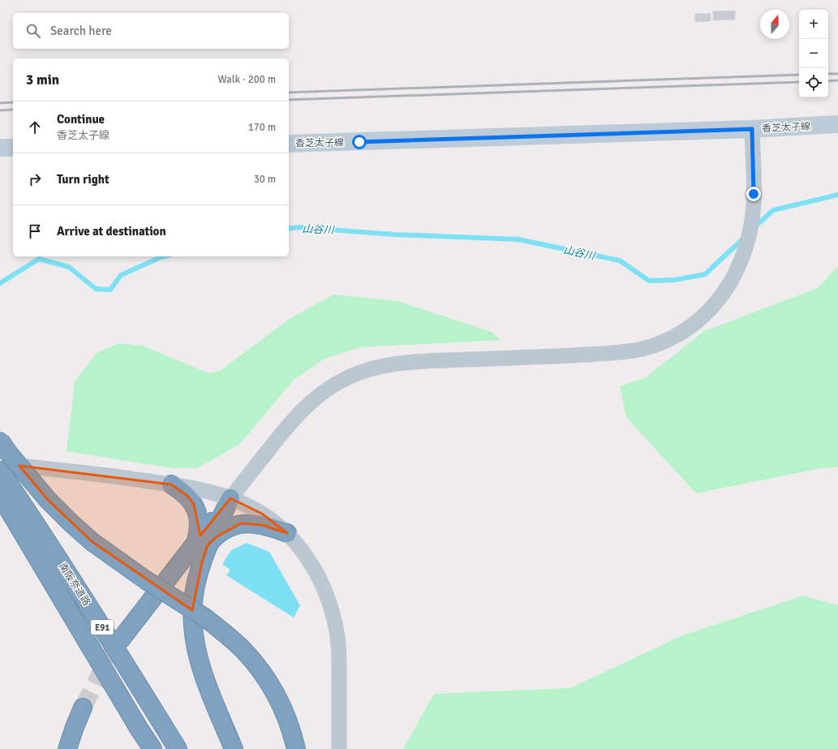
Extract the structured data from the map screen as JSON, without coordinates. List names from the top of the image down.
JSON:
{
  "streets": {
    "highway": ["南阪奈道路", "E91"],
    "main road": ["香芝太子線"]
  },
  "water": ["山谷川"],
  "north": "top",
  "page": {
    "map_buttons": ["+", "−"],
    "search": "Search here",
    "heading": ["3 min", "Walk · 200 m"],
    "list": [
      ["Continue", "香芝太子線", "170 m"],
      ["Turn right", "30 m"],
      "Arrive at destination"
    ]
  }
}
